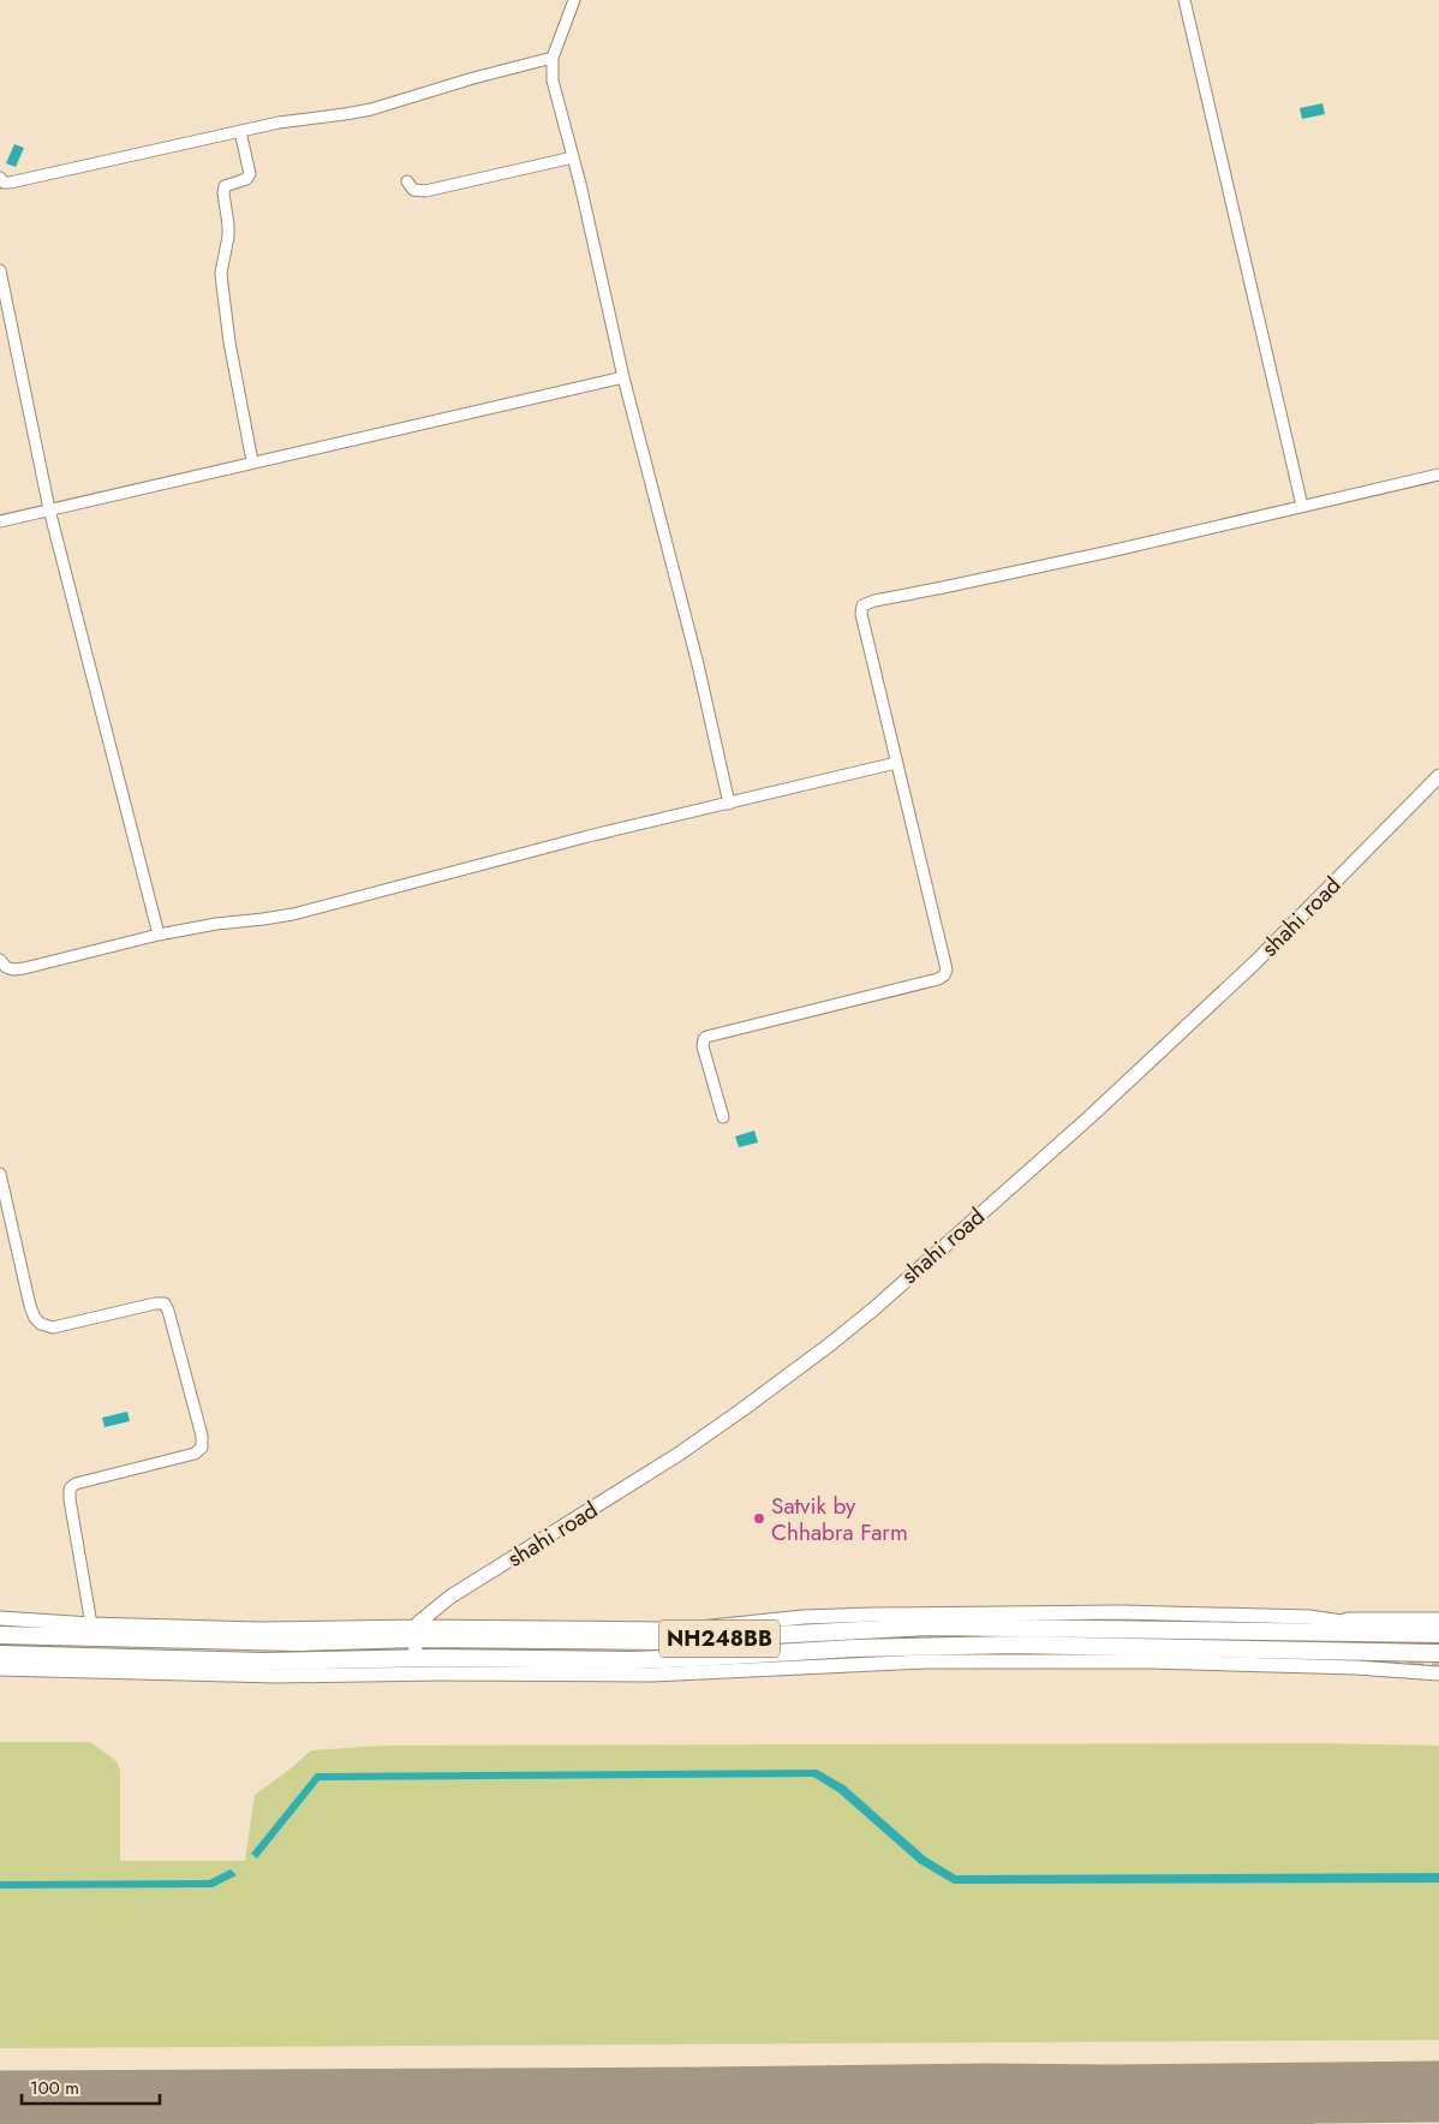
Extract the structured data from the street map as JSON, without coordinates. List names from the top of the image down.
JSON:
{
  "streets": {
    "highway": ["NH248BB"],
    "street": ["shahi road"]
  },
  "crossings": [
    ["shahi road", "NH248BB"]
  ],
  "places": ["Satvik by Chhabra Farm"],
  "scale_bar": "100 m"
}
